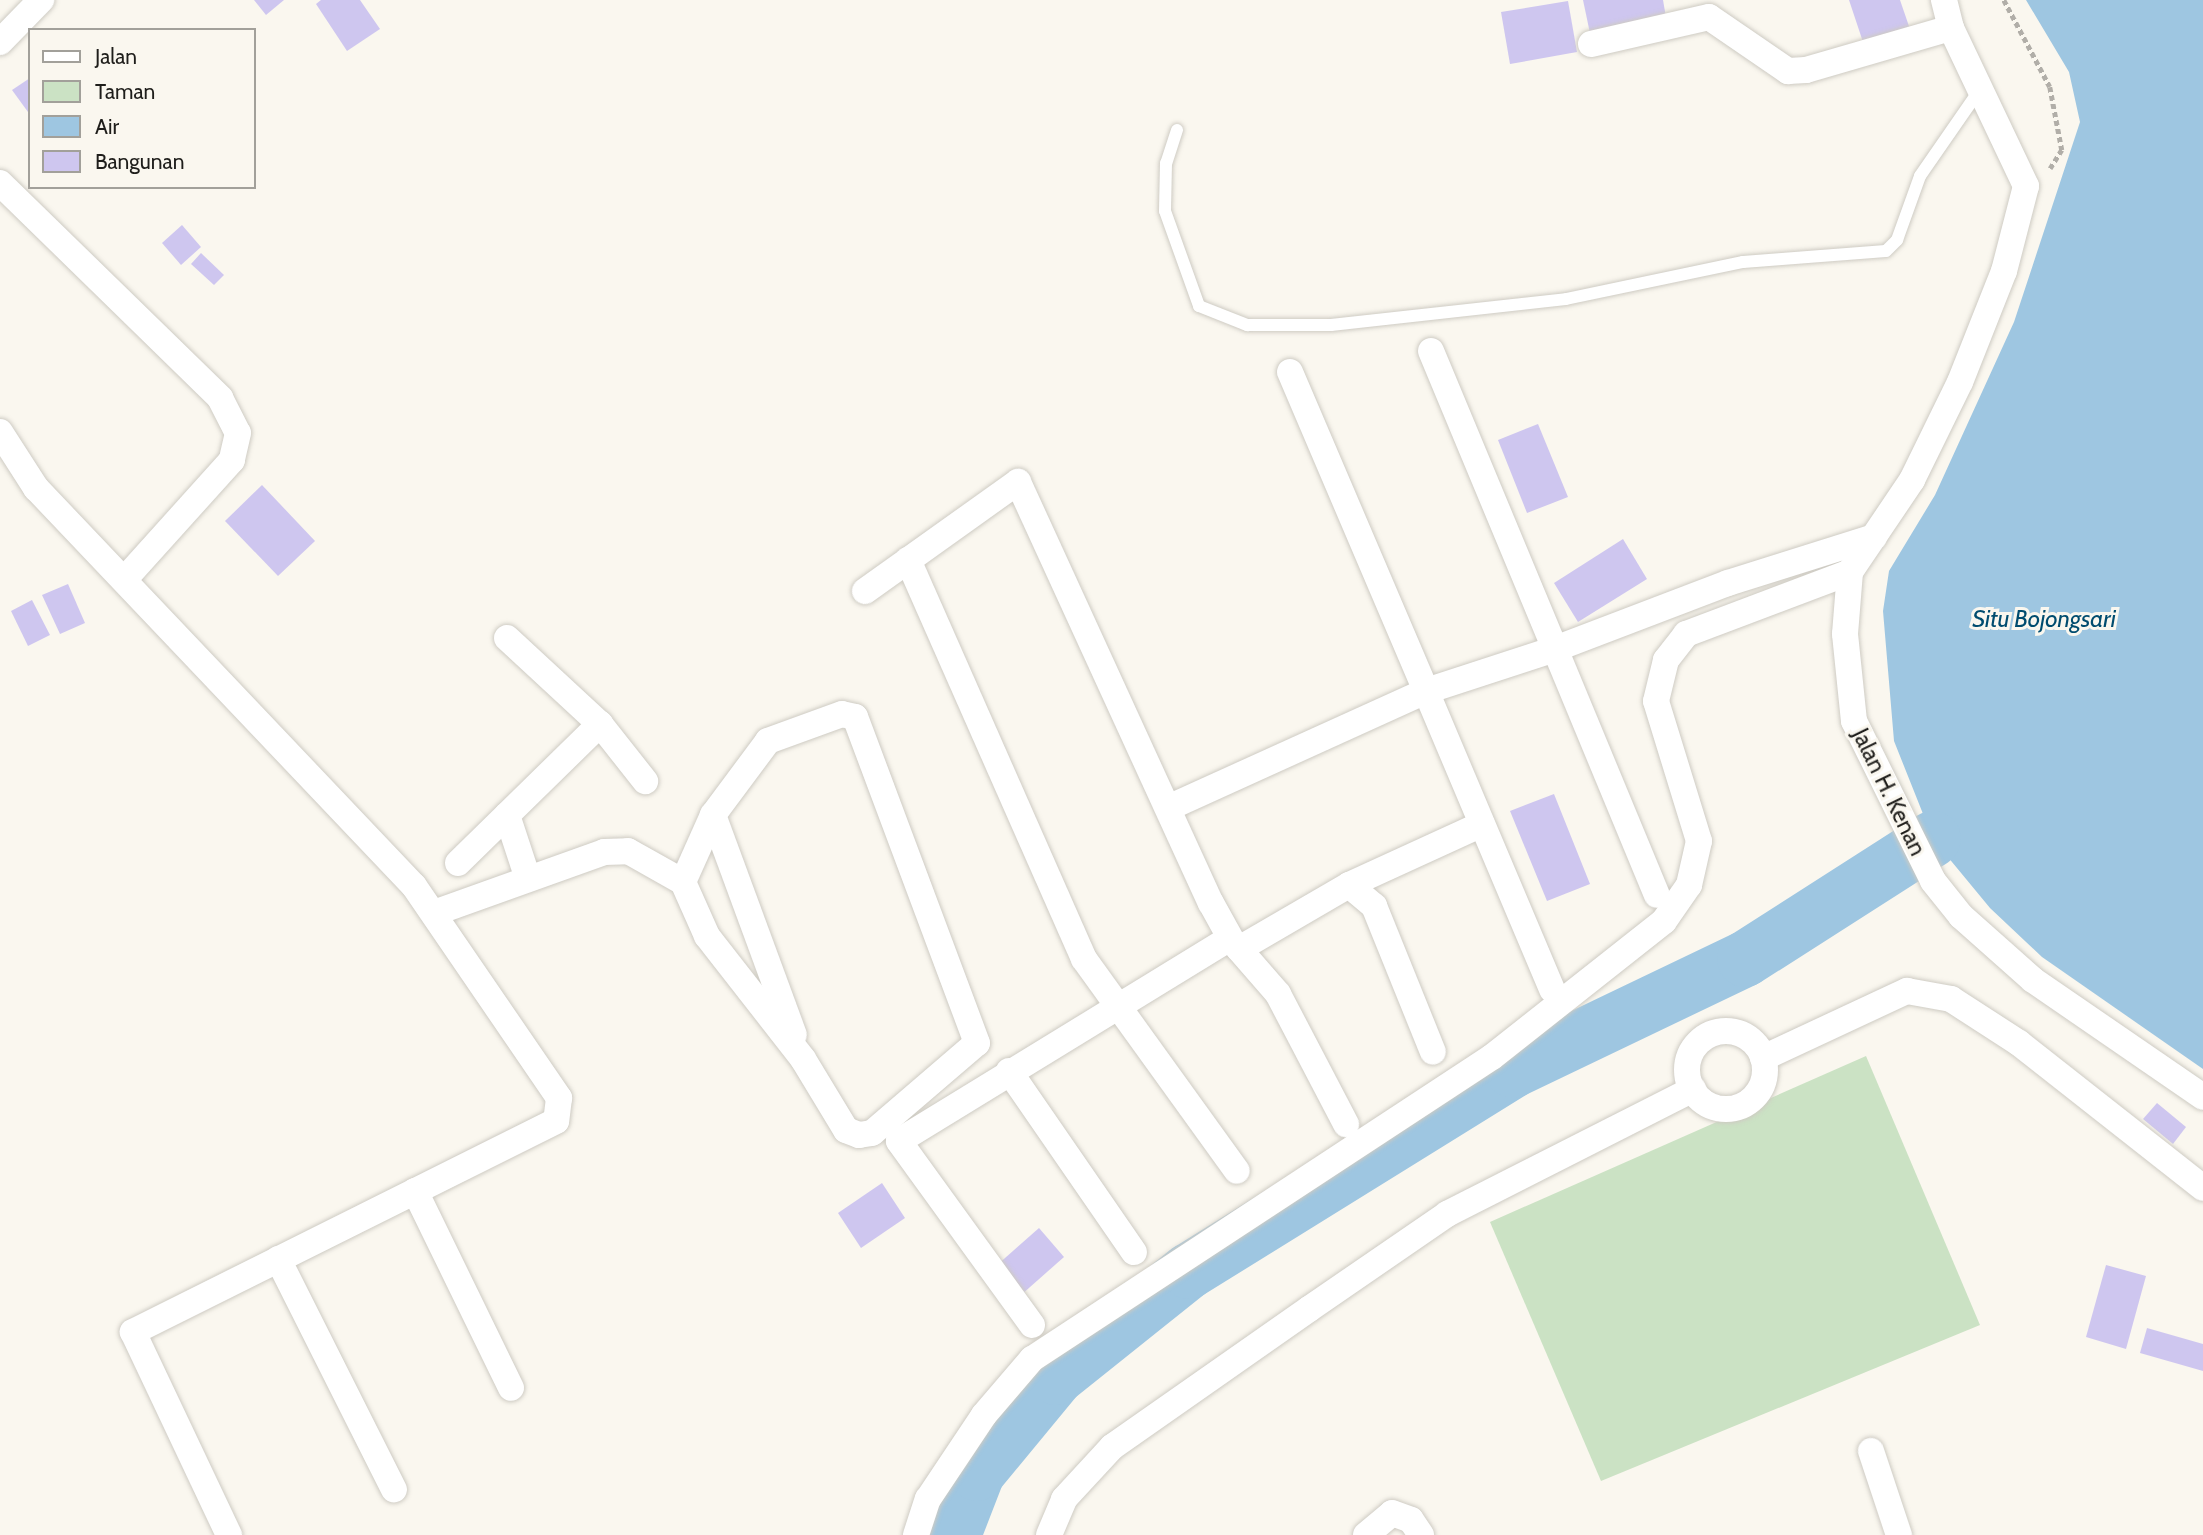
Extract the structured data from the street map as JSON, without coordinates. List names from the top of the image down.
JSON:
{
  "streets": {
    "street": ["Jalan H. Kenan"]
  },
  "water": ["Situ Bojongsari"],
  "legend": [
    "Jalan",
    "Taman",
    "Air",
    "Bangunan"
  ]
}
